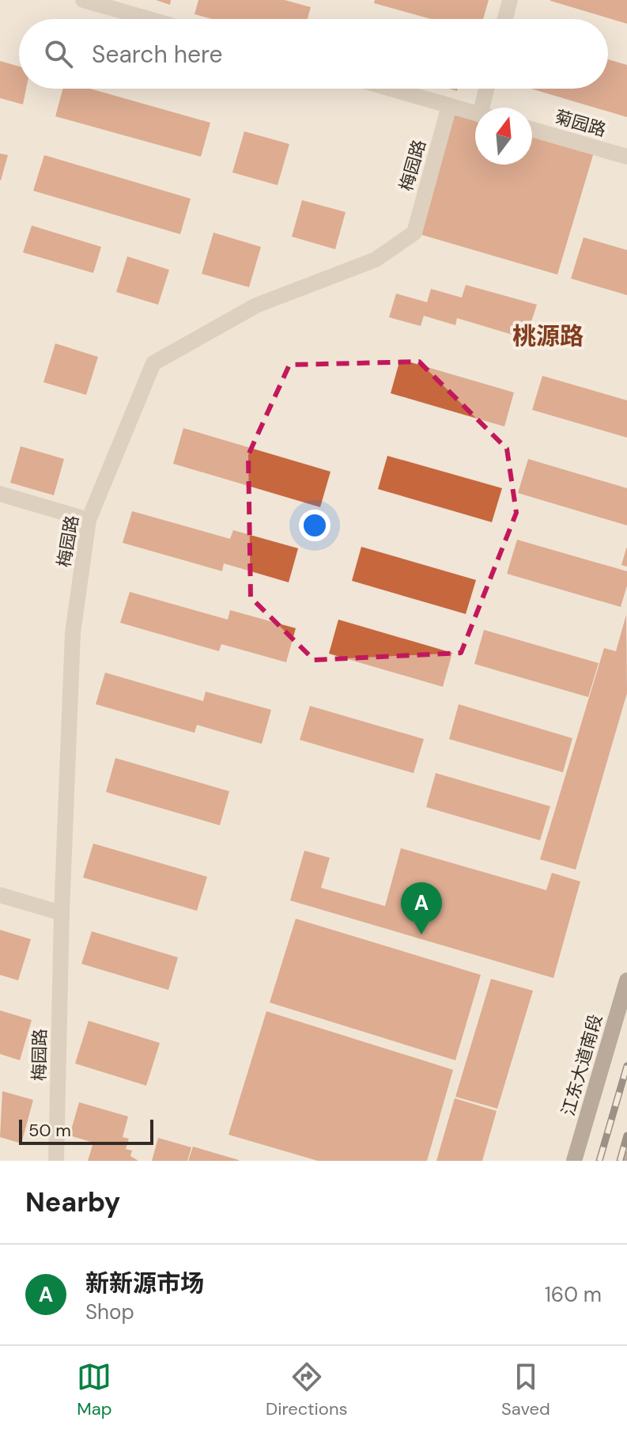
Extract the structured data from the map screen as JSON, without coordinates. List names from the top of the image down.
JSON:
{
  "streets": {
    "main road": ["江东大道南段"],
    "street": ["菊园路", "梅园路"]
  },
  "districts": ["桃源路"],
  "scale_bar": "50 m",
  "north": "top",
  "page": {
    "search": "Search here",
    "pins": "A",
    "scale": "50 m",
    "heading": "Nearby",
    "list": [
      {
        "mark": "A",
        "name": "新新源市场",
        "note": "Shop",
        "value": "160 m"
      }
    ],
    "nav": ["Map", "Directions", "Saved"]
  }
}
